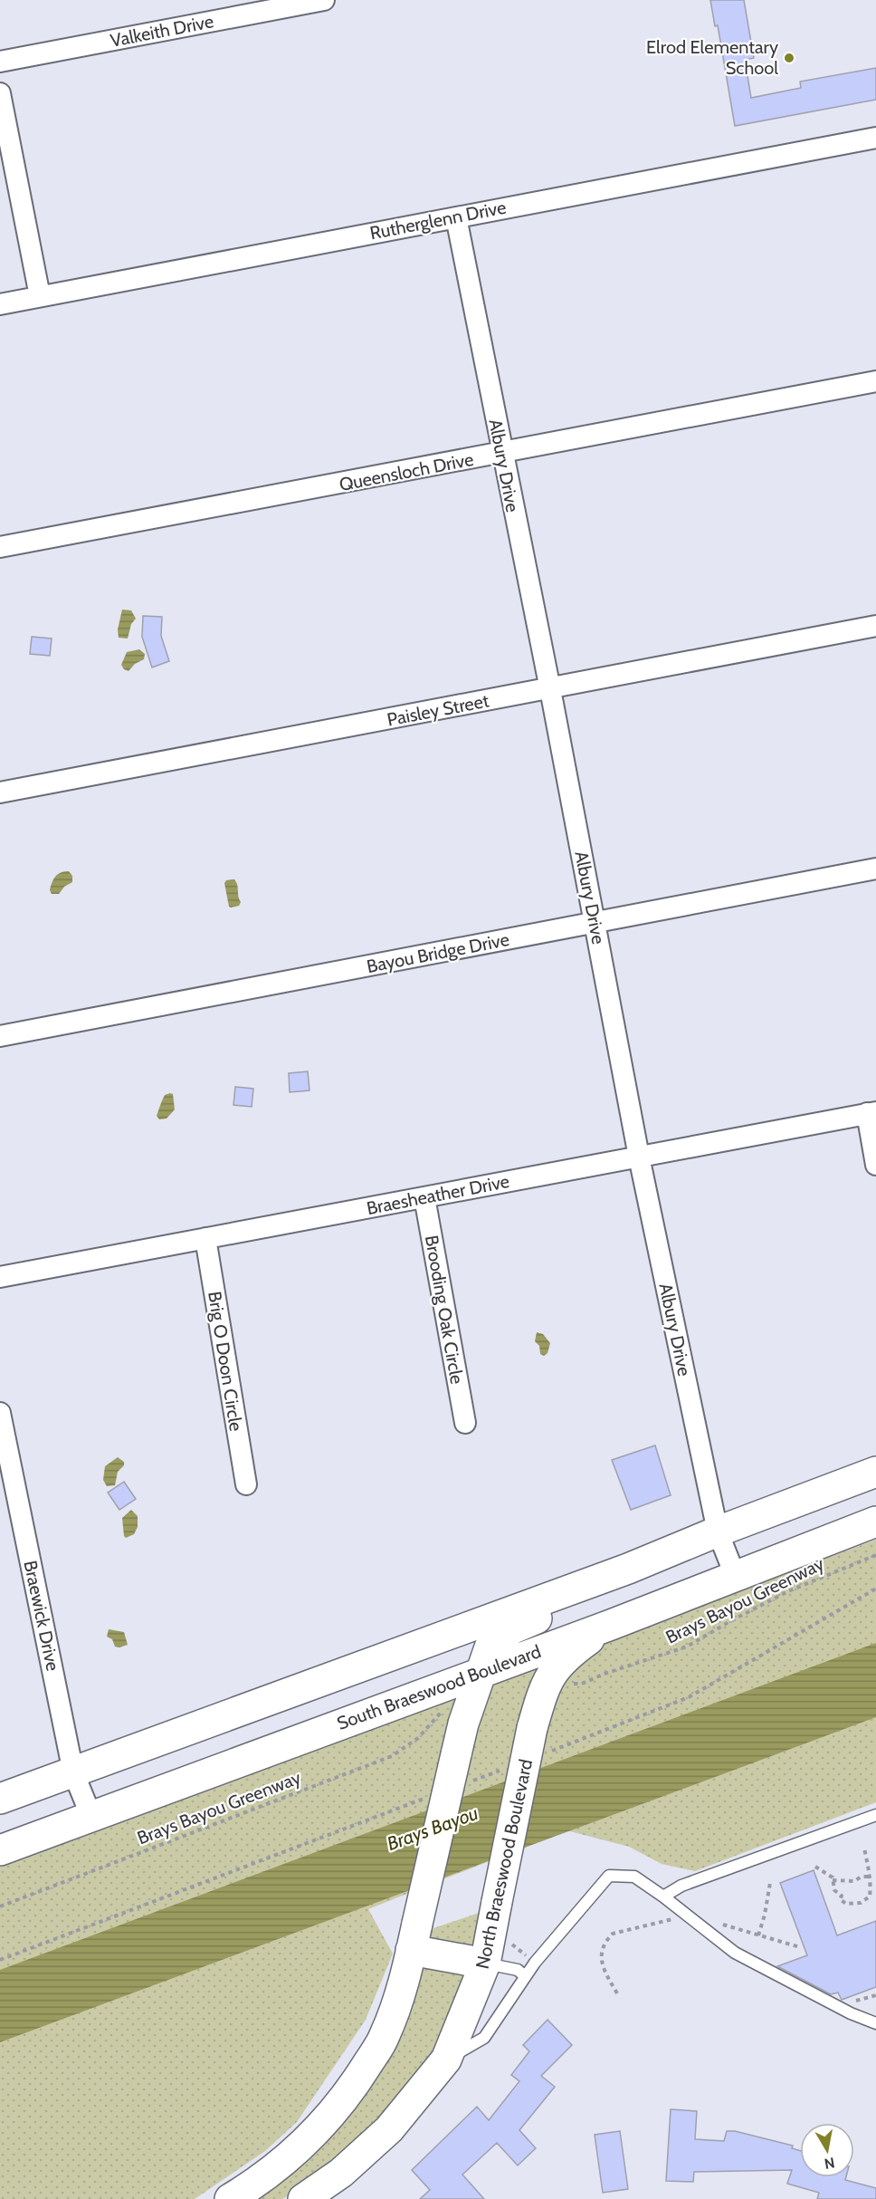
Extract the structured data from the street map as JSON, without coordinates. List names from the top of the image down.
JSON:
{
  "streets": {
    "main road": ["South Braeswood Boulevard", "North Braeswood Boulevard"],
    "street": [
      "Valkeith Drive",
      "Rutherglenn Drive",
      "Albury Drive",
      "Queensloch Drive",
      "Paisley Street",
      "Bayou Bridge Drive",
      "Braesheather Drive",
      "Brooding Oak Circle",
      "Brig O Doon Circle",
      "Braewick Drive"
    ],
    "path": ["Brays Bayou Greenway"]
  },
  "crossings": [
    ["Rutherglenn Drive", "Albury Drive"],
    ["Albury Drive", "Queensloch Drive"],
    ["Albury Drive", "Paisley Street"],
    ["Albury Drive", "Bayou Bridge Drive"],
    ["Albury Drive", "Braesheather Drive"],
    ["Albury Drive", "South Braeswood Boulevard"],
    ["Braesheather Drive", "Brooding Oak Circle"],
    ["Braesheather Drive", "Brig O Doon Circle"],
    ["Braewick Drive", "South Braeswood Boulevard"],
    ["South Braeswood Boulevard", "North Braeswood Boulevard"]
  ],
  "water": ["Brays Bayou"],
  "places": ["Elrod Elementary School"],
  "north": "bottom"
}
